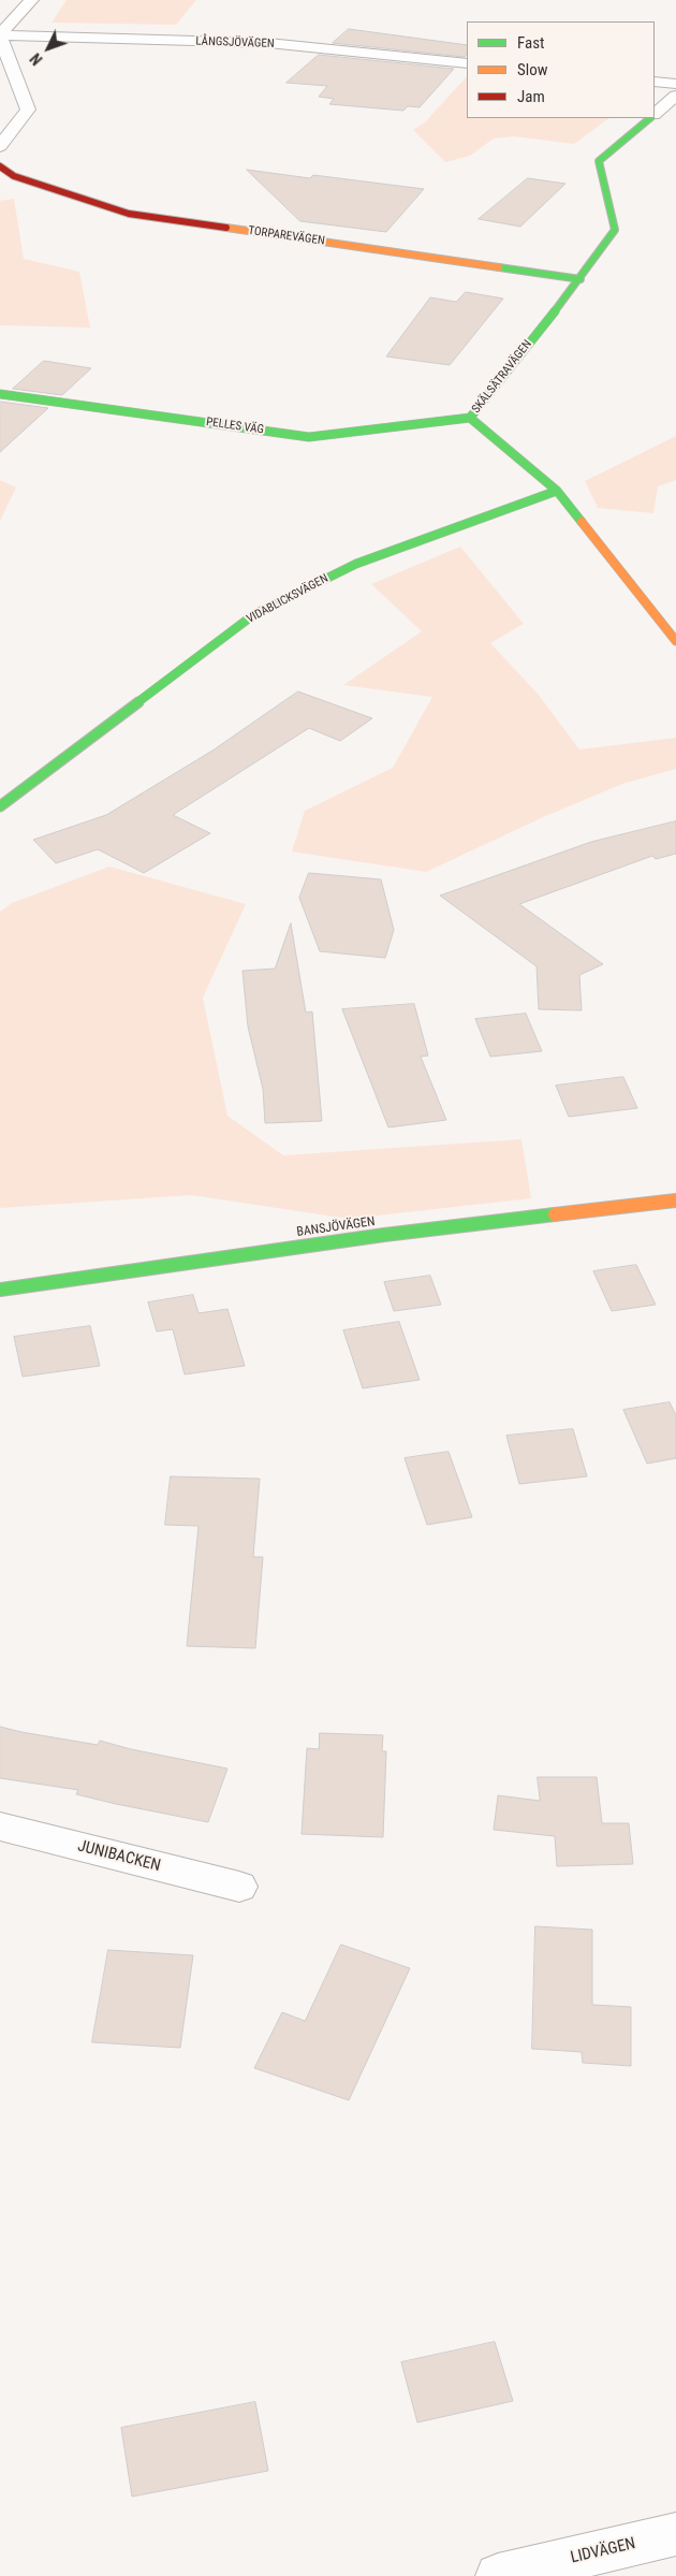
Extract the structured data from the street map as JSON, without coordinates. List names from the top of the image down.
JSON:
{
  "streets": {
    "street": [
      "LÅNGSJÖVÄGEN",
      "TORPAREVÄGEN",
      "SKÄLSÄTRAVÄGEN",
      "PELLES VÄG",
      "VIDABLICKSVÄGEN",
      "BANSJÖVÄGEN",
      "JUNIBACKEN",
      "LIDVÄGEN"
    ]
  },
  "crossings": [
    ["TORPAREVÄGEN", "SKÄLSÄTRAVÄGEN"],
    ["SKÄLSÄTRAVÄGEN", "PELLES VÄG"],
    ["SKÄLSÄTRAVÄGEN", "VIDABLICKSVÄGEN"]
  ],
  "legend": ["Fast", "Slow", "Jam"],
  "north": "bottom left"
}
